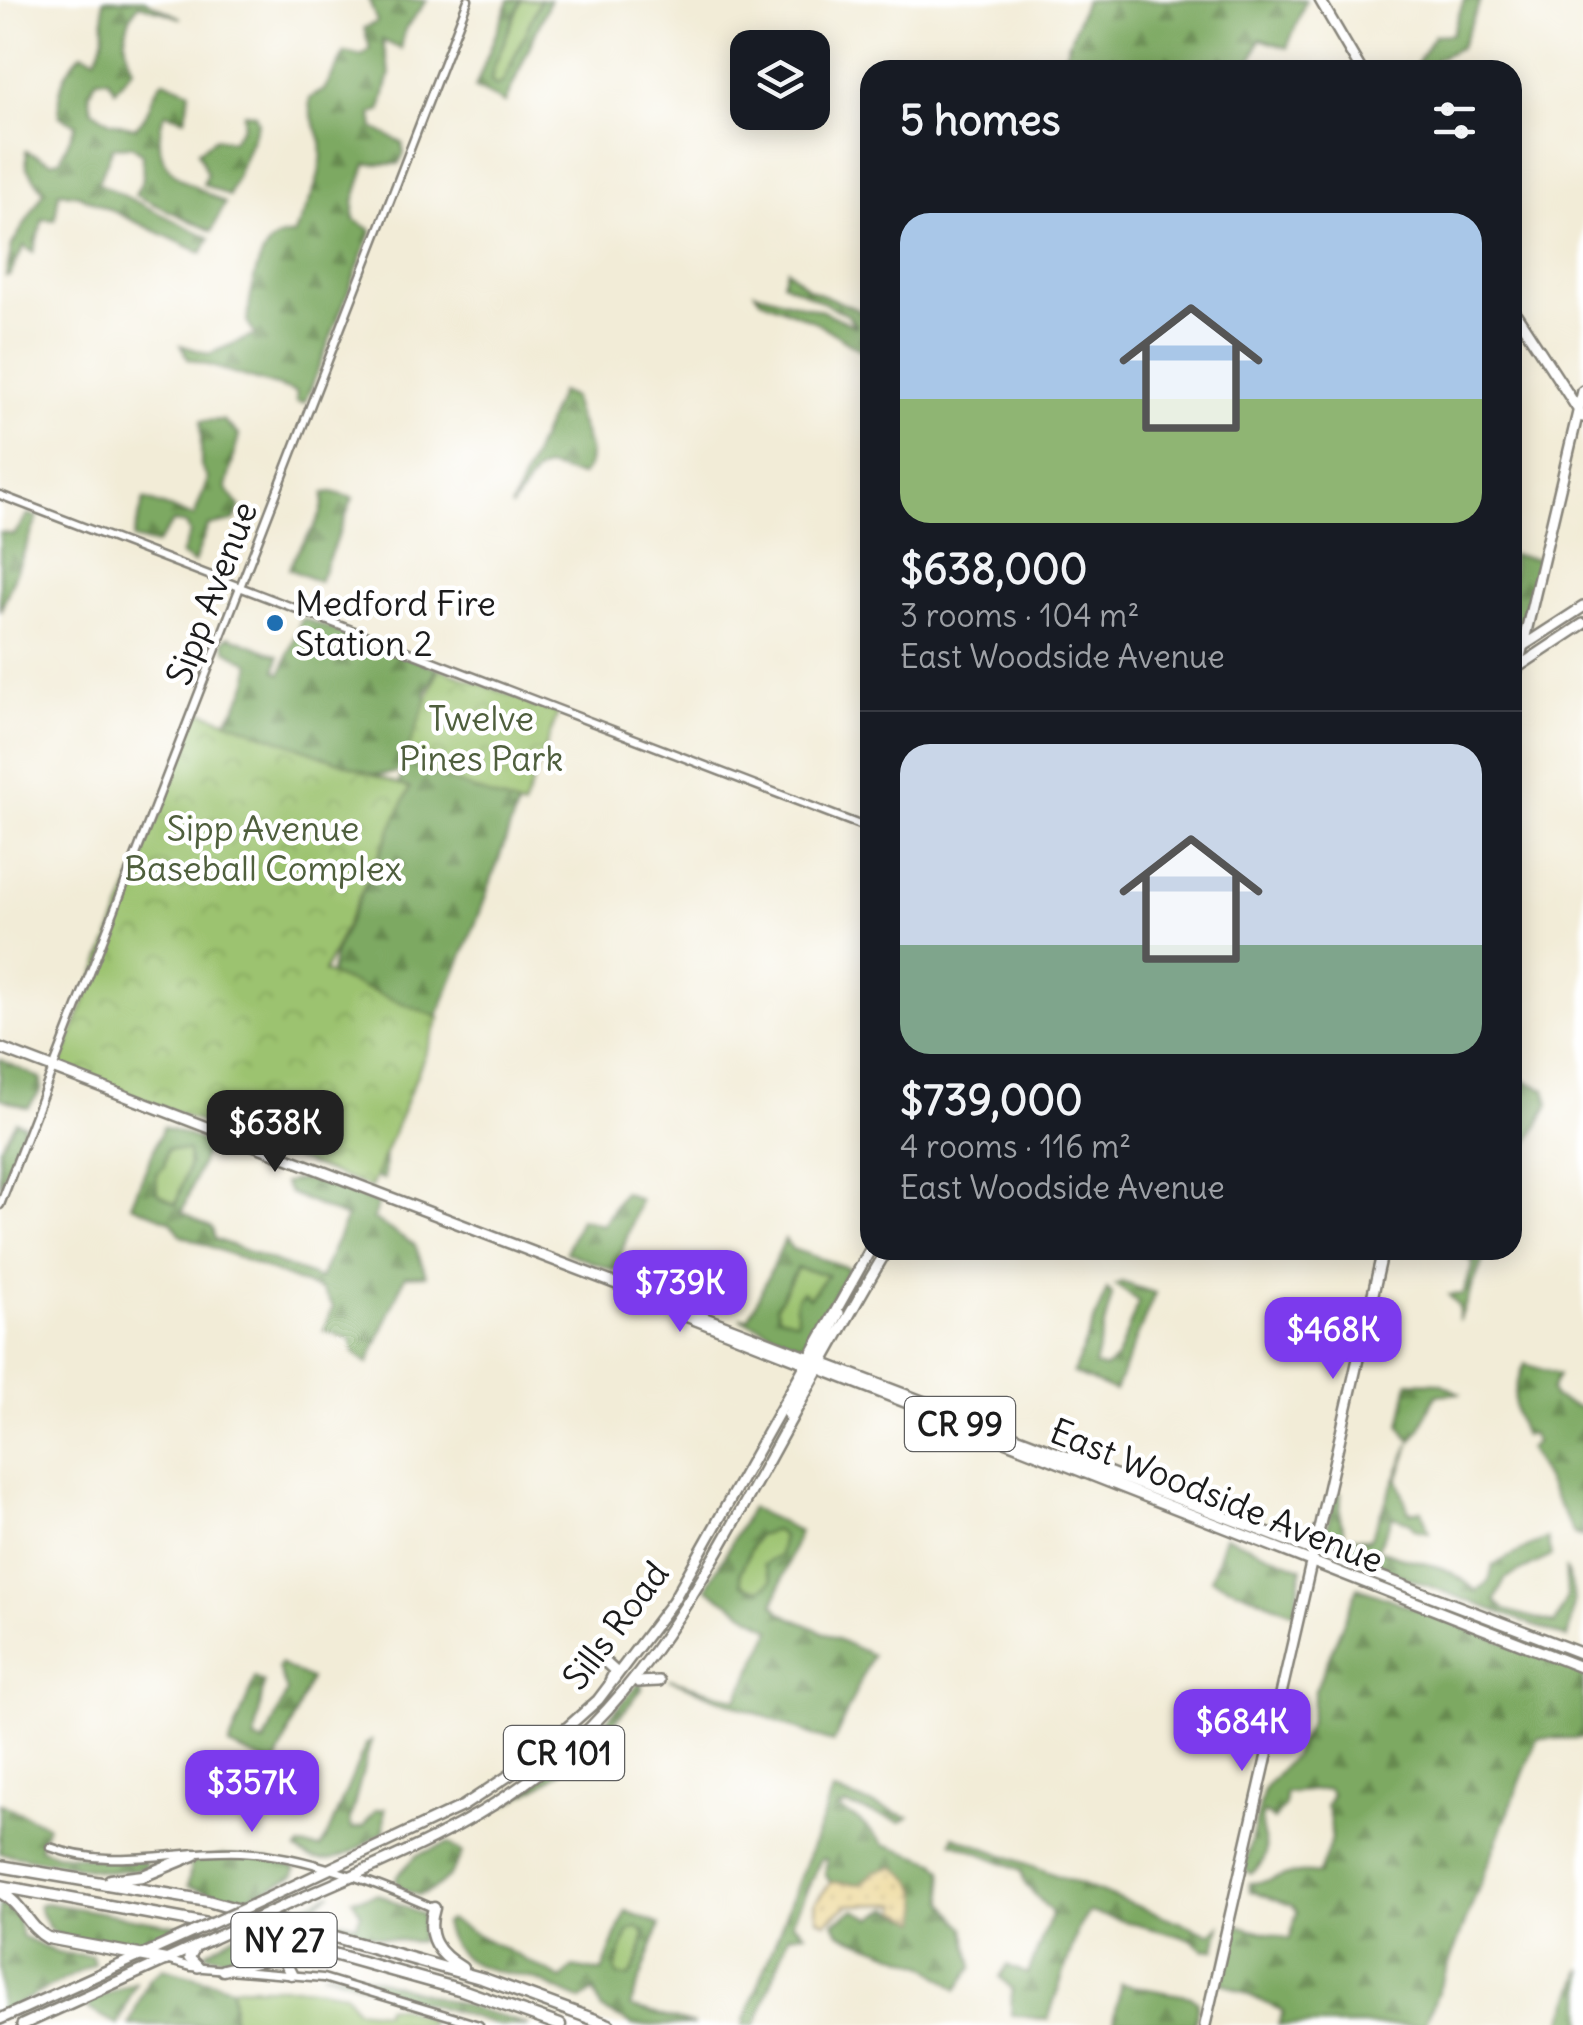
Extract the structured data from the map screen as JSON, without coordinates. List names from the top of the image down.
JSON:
{
  "streets": {
    "highway": ["NY 27"],
    "main road": [
      "CR 99",
      "East Woodside Avenue",
      "Sills Road",
      "CR 101"
    ],
    "street": ["Sipp Avenue"]
  },
  "crossings": [
    ["Sipp Avenue", "East Woodside Avenue"],
    ["East Woodside Avenue", "Sills Road"],
    ["East Woodside Avenue", "CR 101"],
    ["Sills Road", "CR 101"]
  ],
  "parks": ["Twelve Pines Park", "Sipp Avenue Baseball Complex"],
  "places": ["Medford Fire Station 2"],
  "page": {
    "heading": "5 homes",
    "list": [
      {
        "name": "$638,000",
        "note": "3 rooms · 104 m² · East Woodside Avenue"
      },
      {
        "name": "$739,000",
        "note": "4 rooms · 116 m² · East Woodside Avenue"
      }
    ],
    "price": [
      "$638K",
      "$739K",
      "$468K",
      "$684K",
      "$357K"
    ]
  }
}
